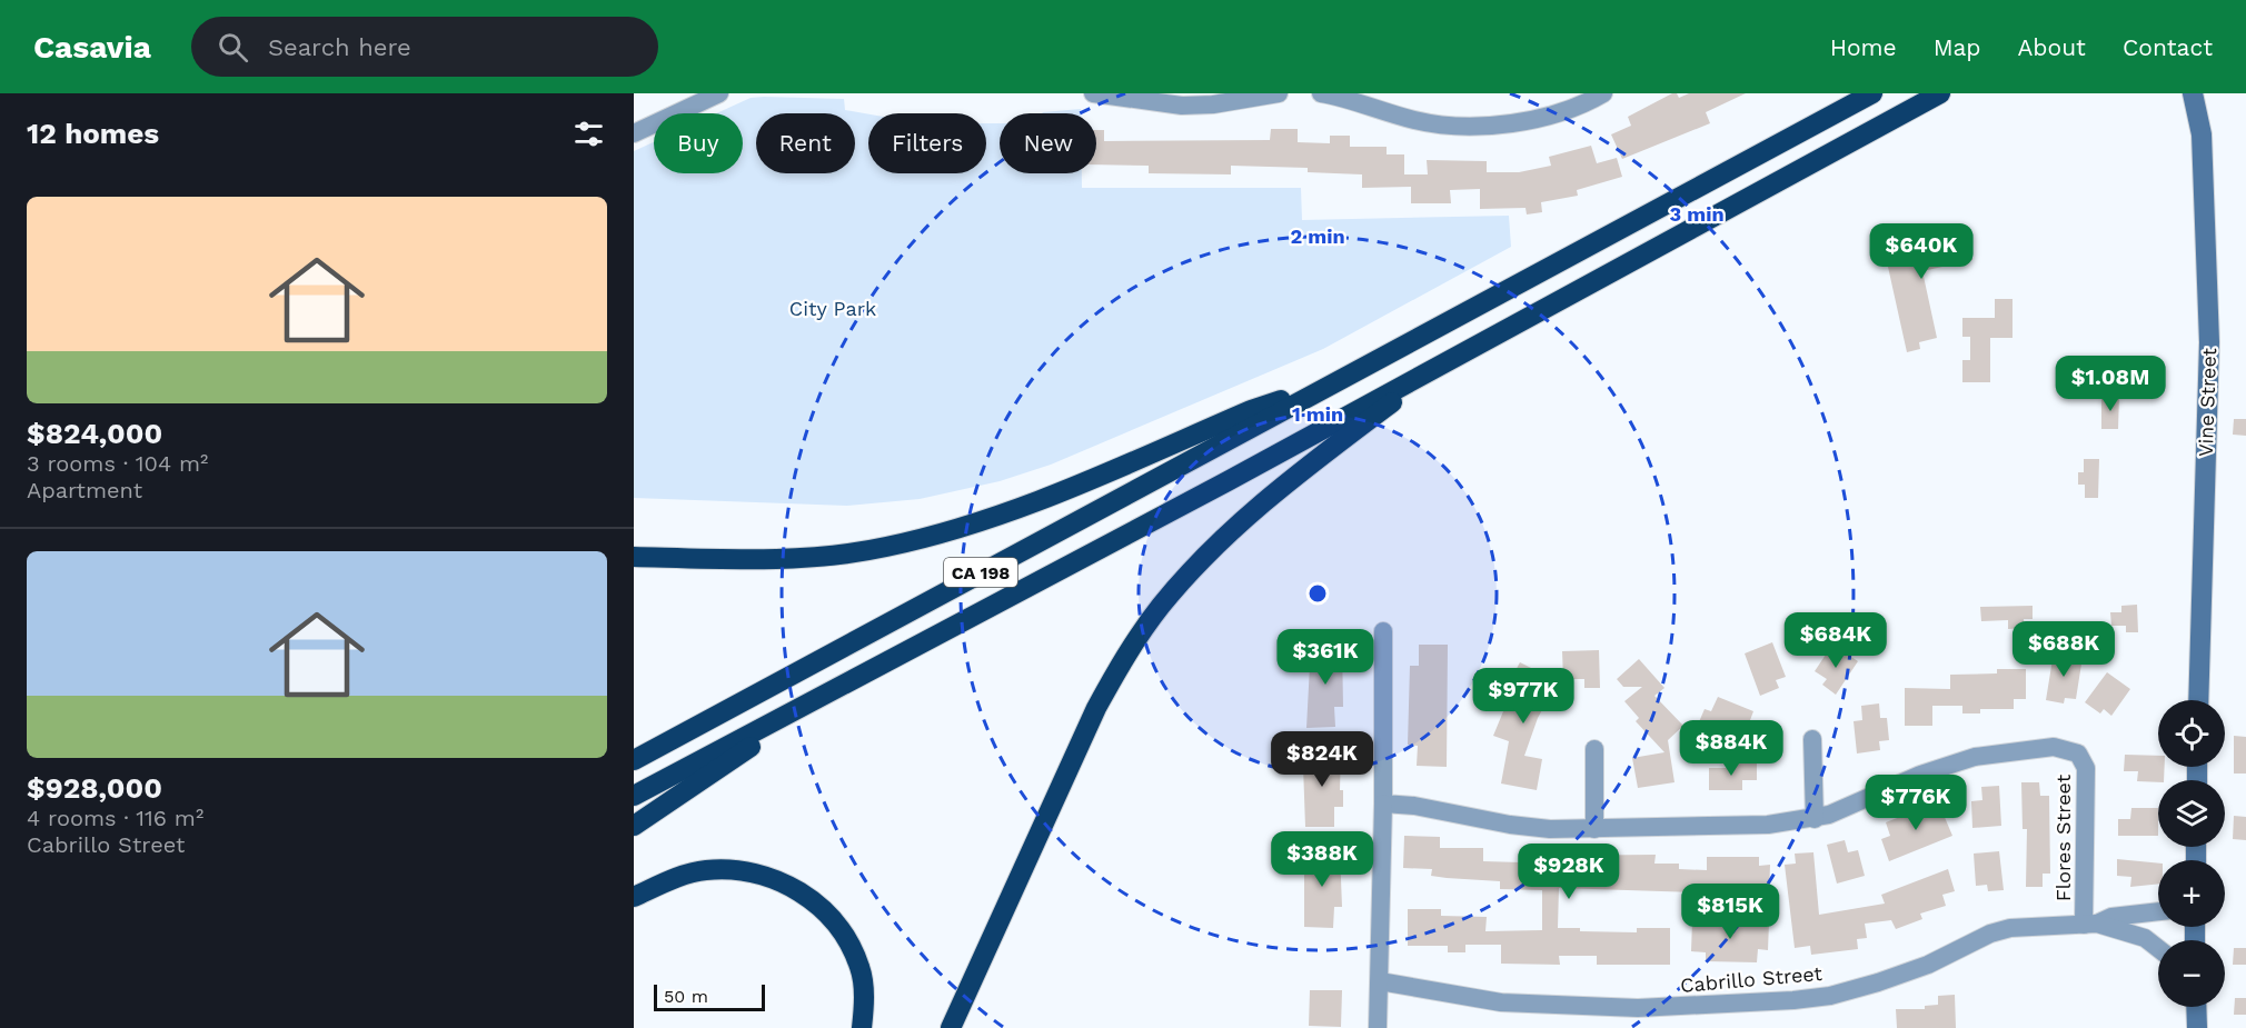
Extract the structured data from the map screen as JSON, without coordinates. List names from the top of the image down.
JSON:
{
  "streets": {
    "highway": ["CA 198"],
    "street": ["Vine Street", "Flores Street", "Cabrillo Street"]
  },
  "crossings": [
    ["Flores Street", "Cabrillo Street"]
  ],
  "parks": ["City Park"],
  "scale_bar": "50 m",
  "page": {
    "header": "Casavia",
    "search": "Search here",
    "nav": [
      "Home",
      "Map",
      "About",
      "Contact"
    ],
    "heading": "12 homes",
    "chip": [
      "Buy",
      "Rent",
      "Filters",
      "New"
    ],
    "list": [
      {
        "name": "$824,000",
        "note": "3 rooms · 104 m² · Apartment"
      },
      {
        "name": "$928,000",
        "note": "4 rooms · 116 m² · Cabrillo Street"
      }
    ],
    "price": [
      "$640K",
      "$1.08M",
      "$684K",
      "$688K",
      "$361K",
      "$977K",
      "$884K",
      "$824K",
      "$776K",
      "$388K",
      "$928K",
      "$815K"
    ],
    "map_buttons": ["+", "−"],
    "scale": "50 m"
  },
  "rings": ["3 min", "2 min", "1 min"]
}
